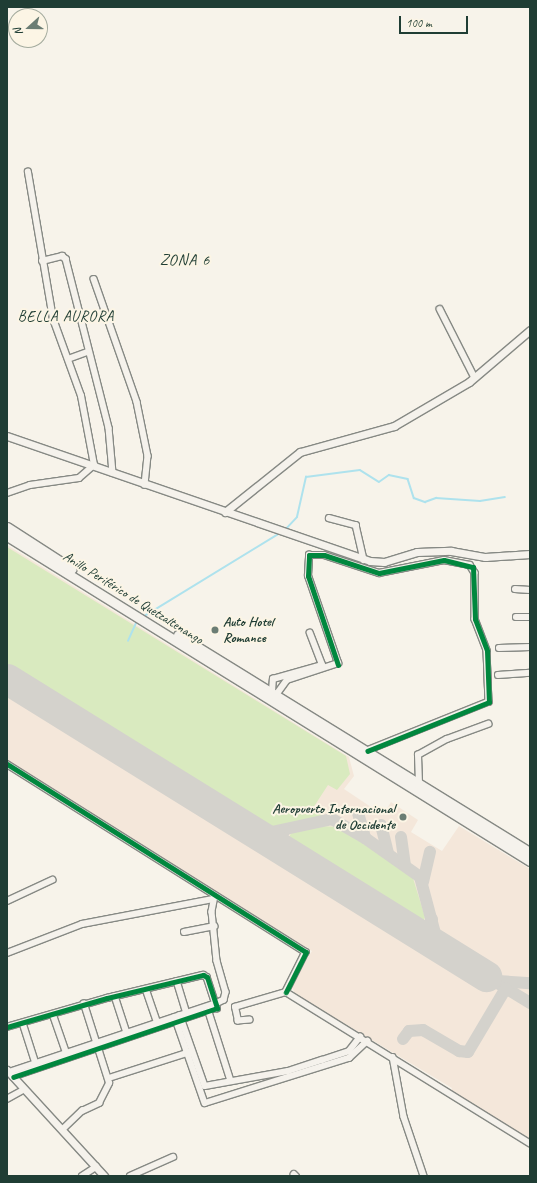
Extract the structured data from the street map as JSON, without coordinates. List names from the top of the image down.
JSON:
{
  "streets": {
    "highway": ["Anillo Periférico de Quetzaltenango"]
  },
  "districts": ["ZONA 6", "BELLA AURORA"],
  "places": ["Auto Hotel Romance", "Aeropuerto Internacional de Occidente"],
  "scale_bar": "100 m",
  "north": "left"
}
